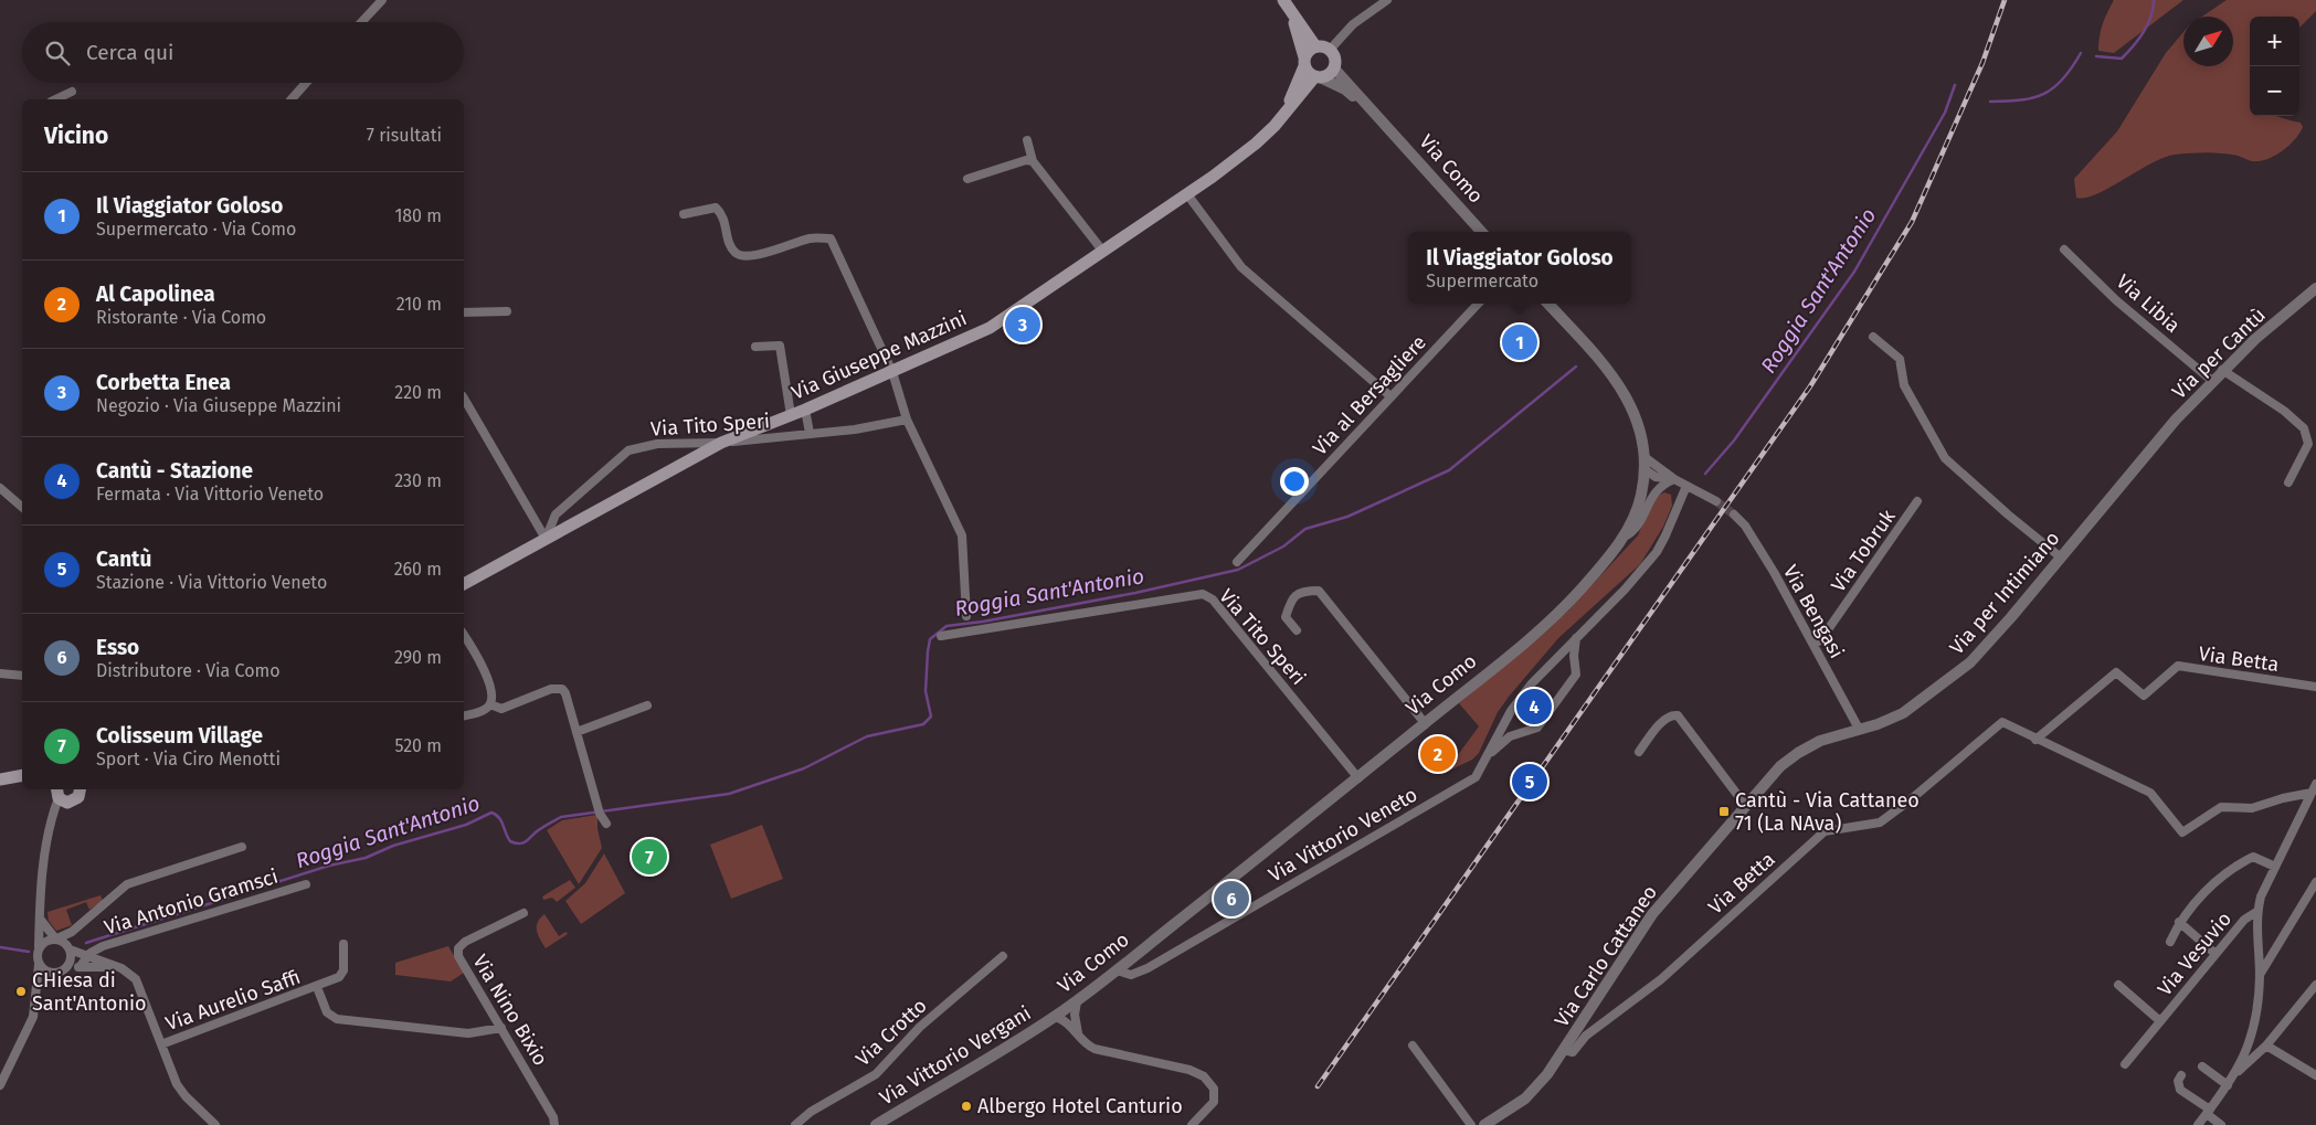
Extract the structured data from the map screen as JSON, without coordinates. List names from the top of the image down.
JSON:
{
  "streets": {
    "main road": ["Via Giuseppe Mazzini"],
    "street": [
      "Via Como",
      "Via Libia",
      "Via per Cantù",
      "Via al Bersagliere",
      "Via Tito Speri",
      "Via Tobruk",
      "Via per Intimiano",
      "Via Bengasi",
      "Via Betta",
      "Via Vittorio Veneto",
      "Via Antonio Gramsci",
      "Via Vesuvio",
      "Via Carlo Cattaneo",
      "Via Aurelio Saffi",
      "Via Nino Bixio",
      "Via Crotto",
      "Via Vittorio Vergani"
    ]
  },
  "crossings": [
    ["Via Como", "Via Giuseppe Mazzini"],
    ["Via Como", "Via Tito Speri"],
    ["Via Como", "Via Vittorio Veneto"],
    ["Via Como", "Via Vittorio Vergani"],
    ["Via Libia", "Via per Cantù"],
    ["Via per Cantù", "Via per Intimiano"],
    ["Via Giuseppe Mazzini", "Via Tito Speri"],
    ["Via Tobruk", "Via Bengasi"],
    ["Via per Intimiano", "Via Bengasi"],
    ["Via per Intimiano", "Via Carlo Cattaneo"],
    ["Via Bengasi", "Via Carlo Cattaneo"],
    ["Via Betta", "Via Carlo Cattaneo"],
    ["Via Antonio Gramsci", "Via Aurelio Saffi"],
    ["Via Aurelio Saffi", "Via Nino Bixio"]
  ],
  "water": ["Roggia Sant'Antonio"],
  "places": {
    "transit": ["Cantù - Via Cattaneo 71 (La NAva)"],
    "other": ["CHiesa di Sant'Antonio", "Albergo Hotel Canturio"]
  },
  "north": "top right",
  "page": {
    "map_buttons": ["+", "−"],
    "search": "Cerca qui",
    "heading": ["Vicino", "7 risultati"],
    "list": [
      {
        "mark": "1",
        "name": "Il Viaggiator Goloso",
        "note": "Supermercato · Via Como",
        "value": "180 m"
      },
      {
        "mark": "2",
        "name": "Al Capolinea",
        "note": "Ristorante · Via Como",
        "value": "210 m"
      },
      {
        "mark": "3",
        "name": "Corbetta Enea",
        "note": "Negozio · Via Giuseppe Mazzini",
        "value": "220 m"
      },
      {
        "mark": "4",
        "name": "Cantù - Stazione",
        "note": "Fermata · Via Vittorio Veneto",
        "value": "230 m"
      },
      {
        "mark": "5",
        "name": "Cantù",
        "note": "Stazione · Via Vittorio Veneto",
        "value": "260 m"
      },
      {
        "mark": "6",
        "name": "Esso",
        "note": "Distributore · Via Como",
        "value": "290 m"
      },
      {
        "mark": "7",
        "name": "Colisseum Village",
        "note": "Sport · Via Ciro Menotti",
        "value": "520 m"
      }
    ],
    "popup": ["Il Viaggiator Goloso", "Supermercato"],
    "pins": [
      "3",
      "1",
      "4",
      "2",
      "5",
      "7",
      "6"
    ]
  }
}
